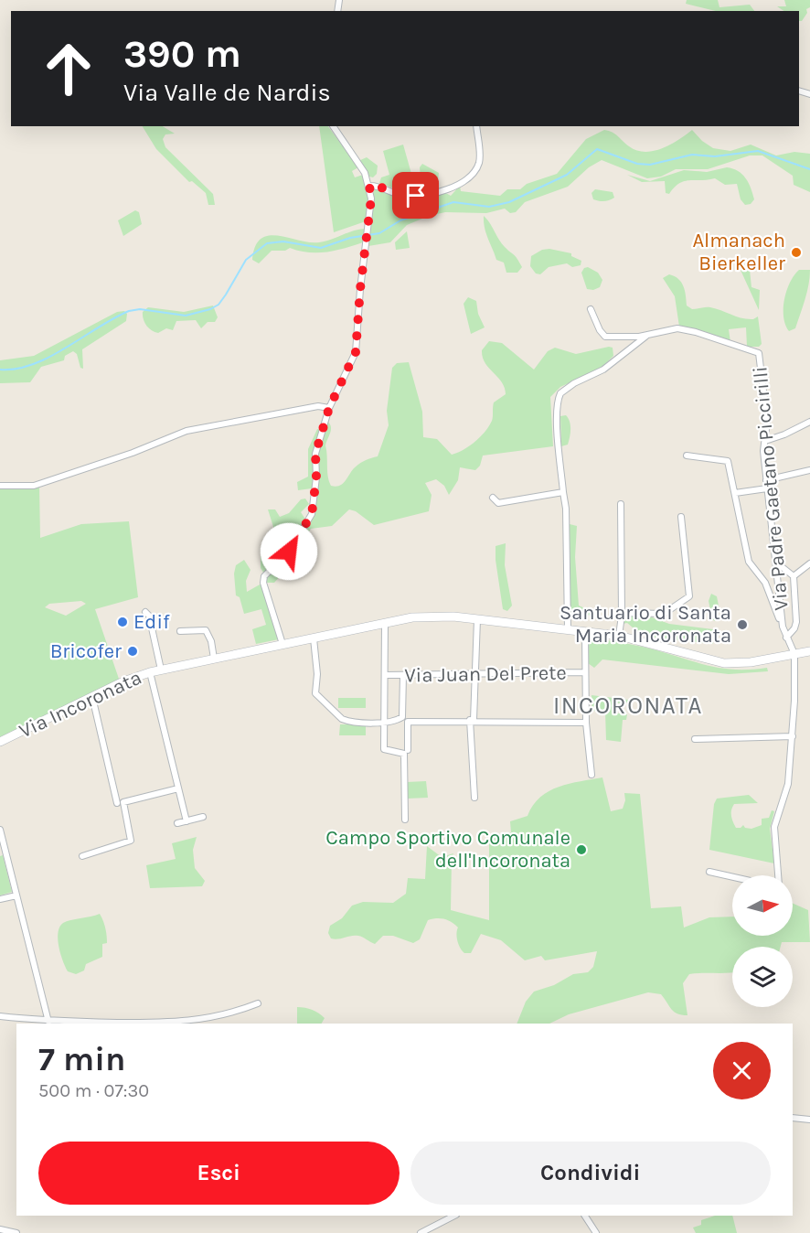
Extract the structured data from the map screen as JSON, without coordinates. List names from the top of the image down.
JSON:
{
  "streets": {
    "main road": ["Via Incoronata"],
    "street": ["Via Padre Gaetano Piccirilli", "Via Juan Del Prete"]
  },
  "crossings": [
    ["Via Padre Gaetano Piccirilli", "Via Incoronata"]
  ],
  "districts": ["INCORONATA"],
  "places": [
    "Almanach Bierkeller",
    "Edif",
    "Santuario di Santa Maria Incoronata",
    "Bricofer",
    "Campo Sportivo Comunale dell'Incoronata"
  ],
  "north": "right",
  "page": {
    "turn": ["390 m", "Via Valle de Nardis"],
    "heading": ["7 min", "500 m · 07:30"],
    "buttons": ["Esci", "Condividi"]
  }
}
